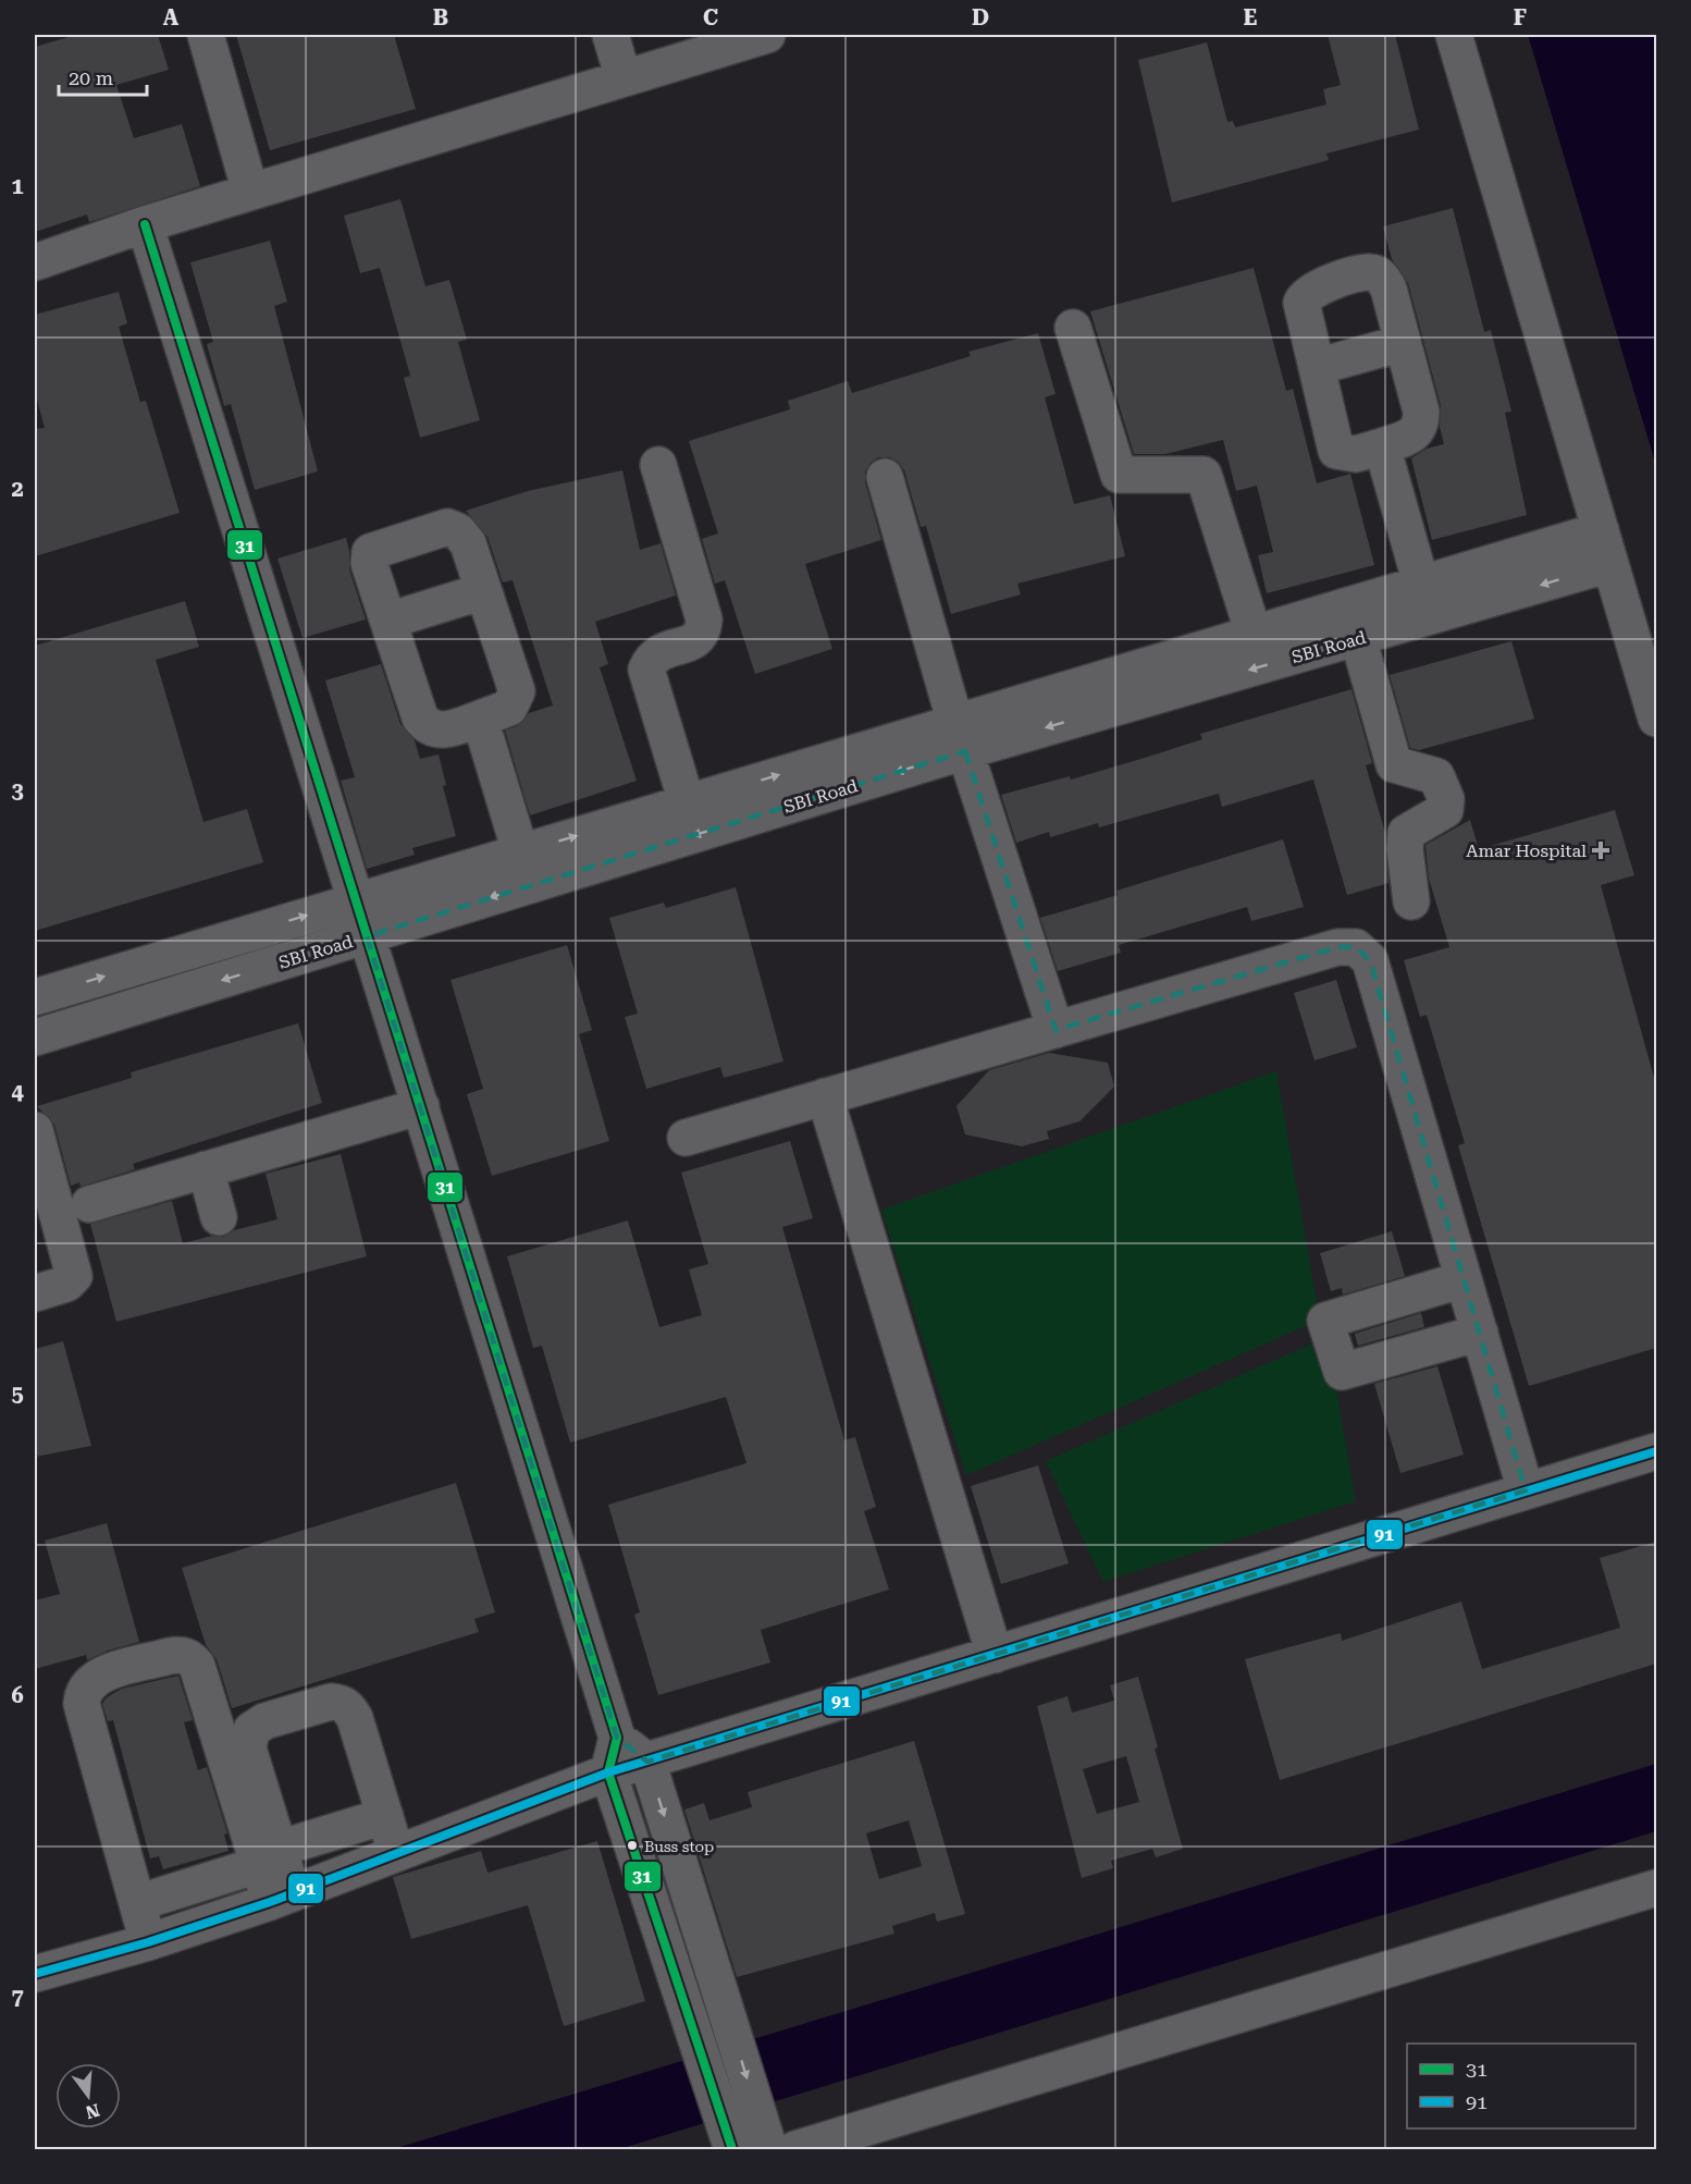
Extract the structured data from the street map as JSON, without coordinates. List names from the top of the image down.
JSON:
{
  "streets": {
    "street": ["SBI Road"]
  },
  "places": {
    "health": ["Amar Hospital"],
    "other": ["Buss stop"]
  },
  "lines": ["transit line 31", "transit line 91"],
  "legend": ["31", "91"],
  "scale_bar": "20 m",
  "north": "bottom",
  "grid": {
    "columns": [
      "A",
      "B",
      "C",
      "D",
      "E",
      "F"
    ],
    "rows": [
      "1",
      "2",
      "3",
      "4",
      "5",
      "6",
      "7"
    ]
  }
}
